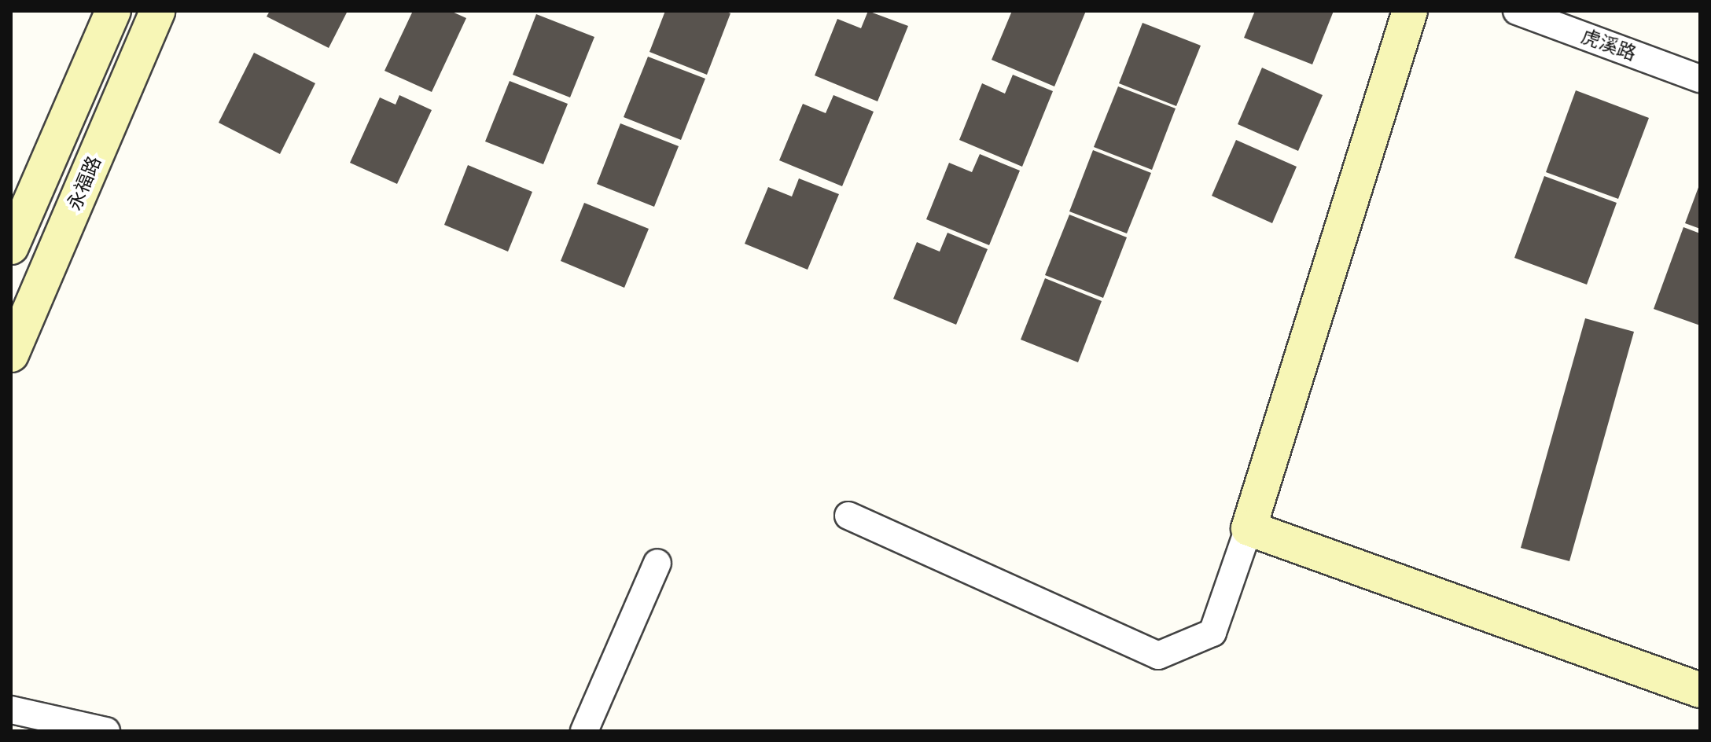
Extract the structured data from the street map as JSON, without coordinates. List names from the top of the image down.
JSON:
{
  "streets": {
    "street": ["虎溪路", "永福路"]
  }
}
